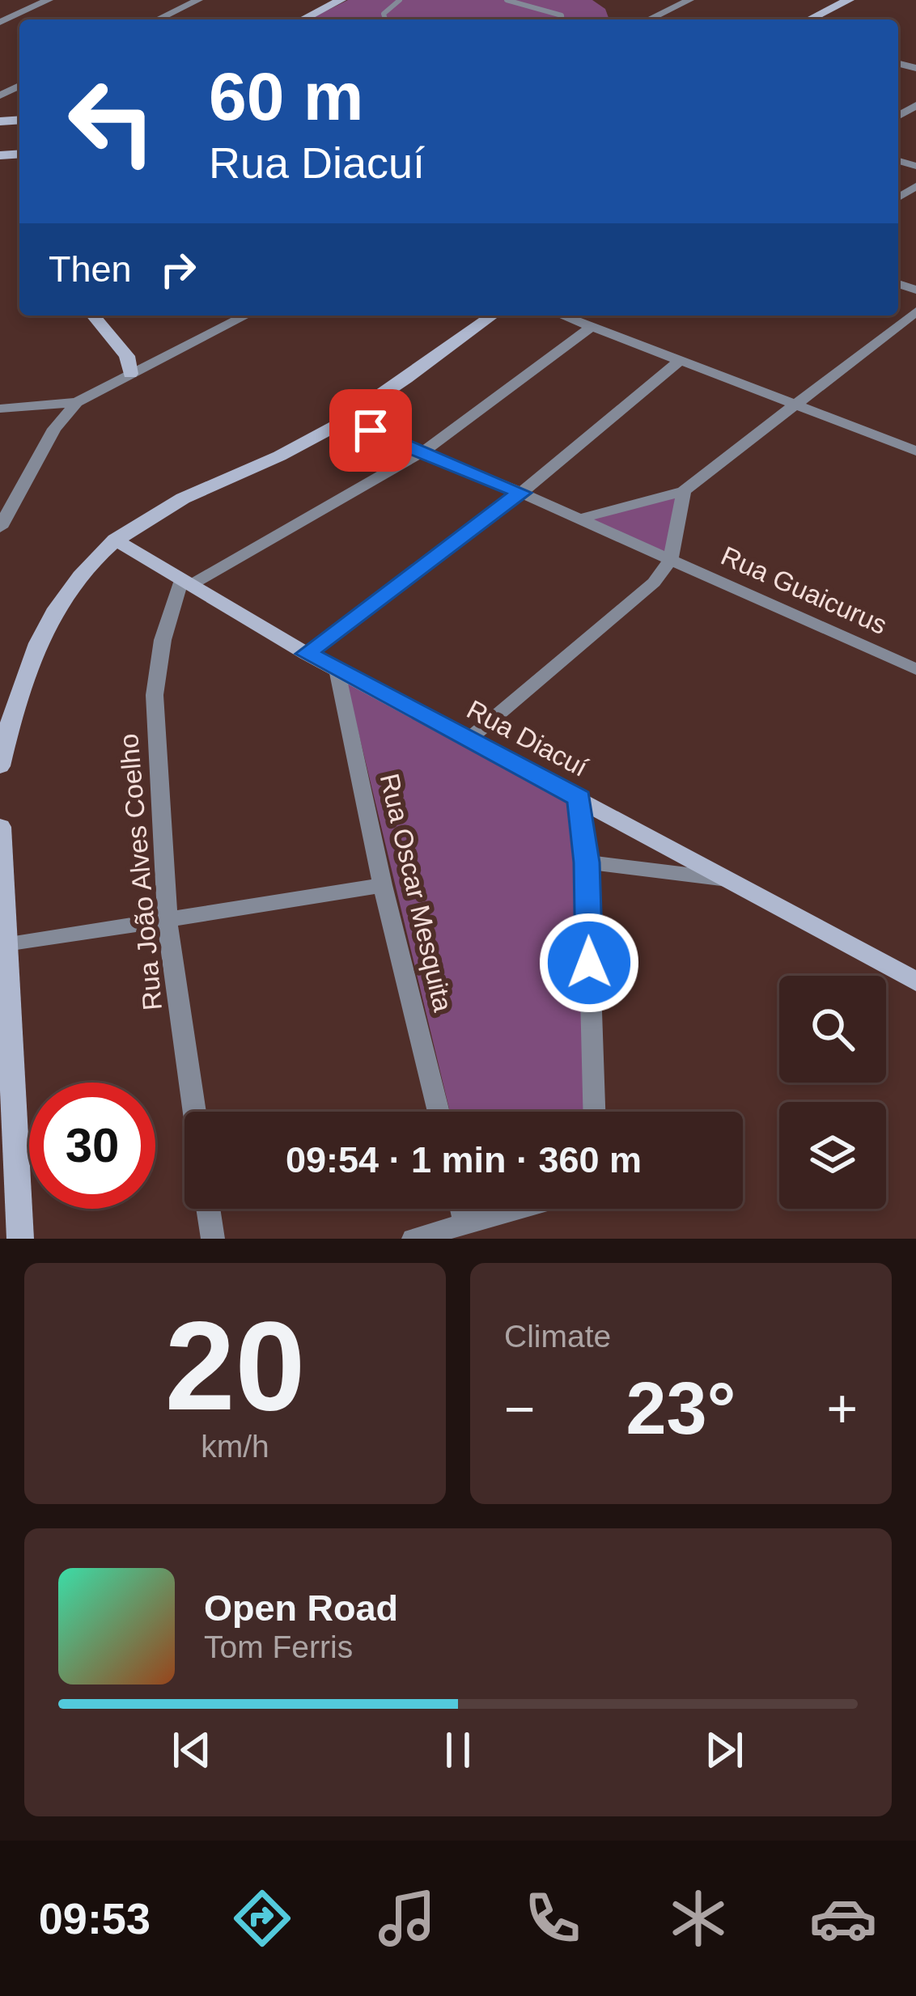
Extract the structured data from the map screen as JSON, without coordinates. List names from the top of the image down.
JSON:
{
  "streets": {
    "main road": ["Rua Diacuí"],
    "street": ["Rua Guaicurus", "Rua João Alves Coelho", "Rua Oscar Mesquita"]
  },
  "crossings": [
    ["Rua Diacuí", "Rua João Alves Coelho"],
    ["Rua Diacuí", "Rua Oscar Mesquita"]
  ],
  "page": {
    "turn": ["60 m", "Rua Diacuí"],
    "then": "Then",
    "limit": "30",
    "trip": "09:54 · 1 min · 360 m",
    "tile": [
      ["20", "km/h"],
      "Climate"
    ],
    "heat": ["−", "23°", "+"],
    "song": ["Open Road", "Tom Ferris"],
    "tabs": "09:53"
  }
}
